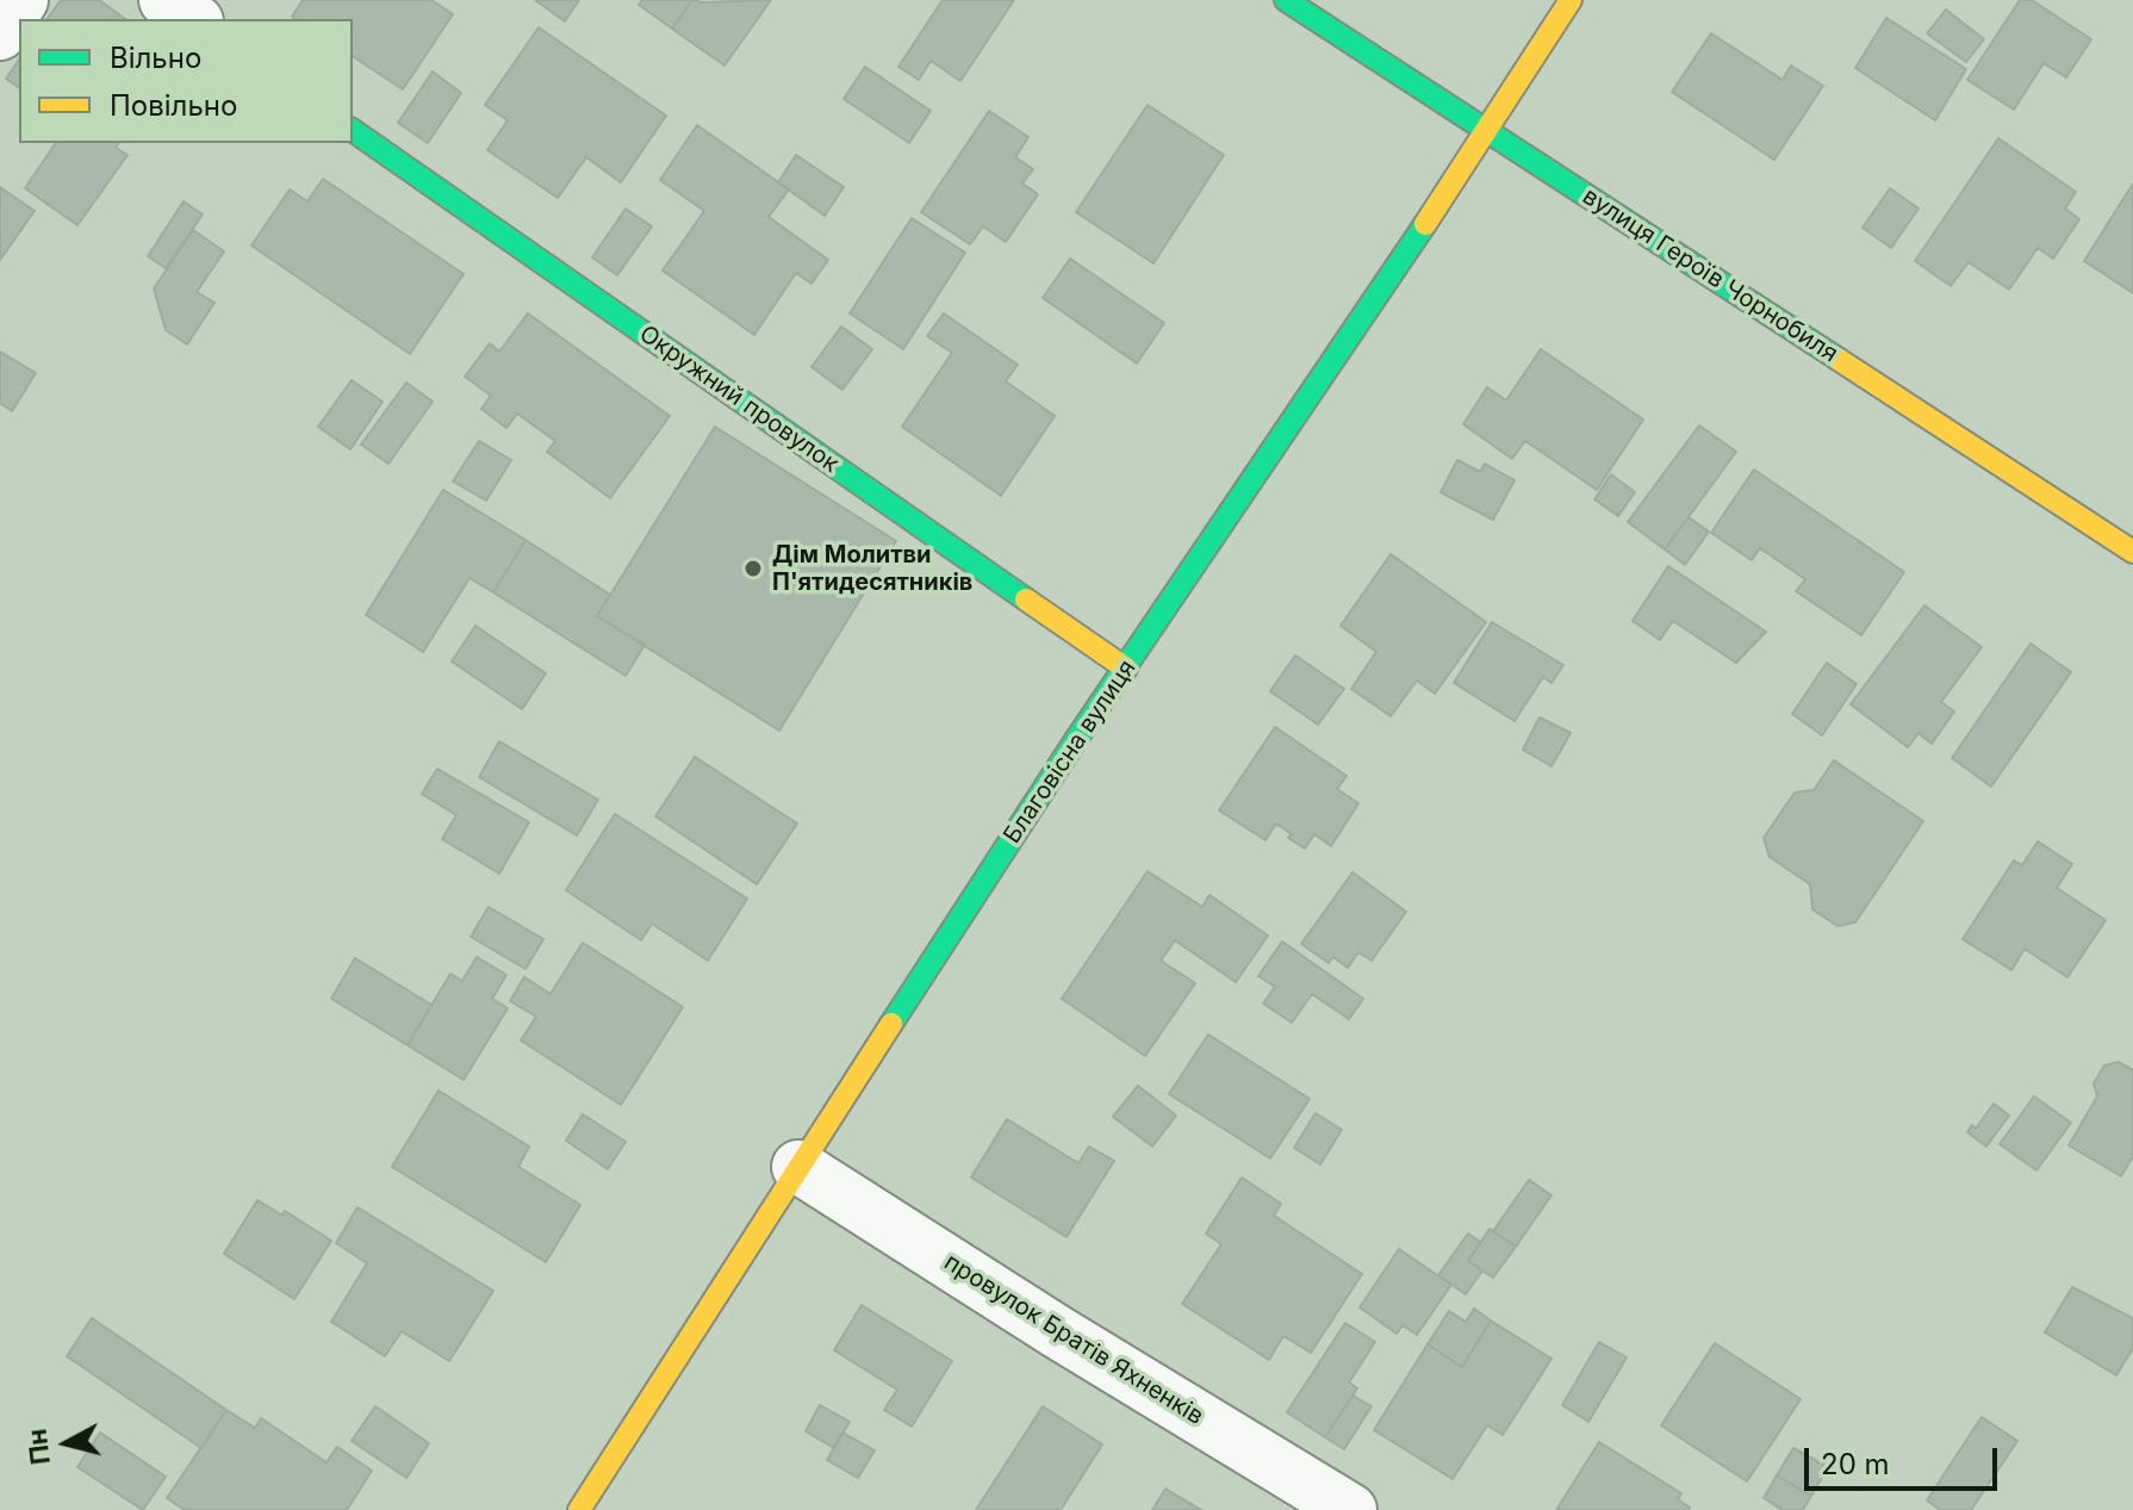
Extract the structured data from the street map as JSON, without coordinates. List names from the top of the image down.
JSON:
{
  "streets": {
    "street": [
      "вулиця Героїв Чорнобиля",
      "Окружний провулок",
      "Благовісна вулиця",
      "провулок Братів Яхненків"
    ]
  },
  "crossings": [
    ["вулиця Героїв Чорнобиля", "Благовісна вулиця"],
    ["Окружний провулок", "Благовісна вулиця"],
    ["Благовісна вулиця", "провулок Братів Яхненків"]
  ],
  "places": ["Дім Молитви П'ятидесятників"],
  "legend": ["Вільно", "Повільно"],
  "scale_bar": "20 m",
  "north": "left"
}
